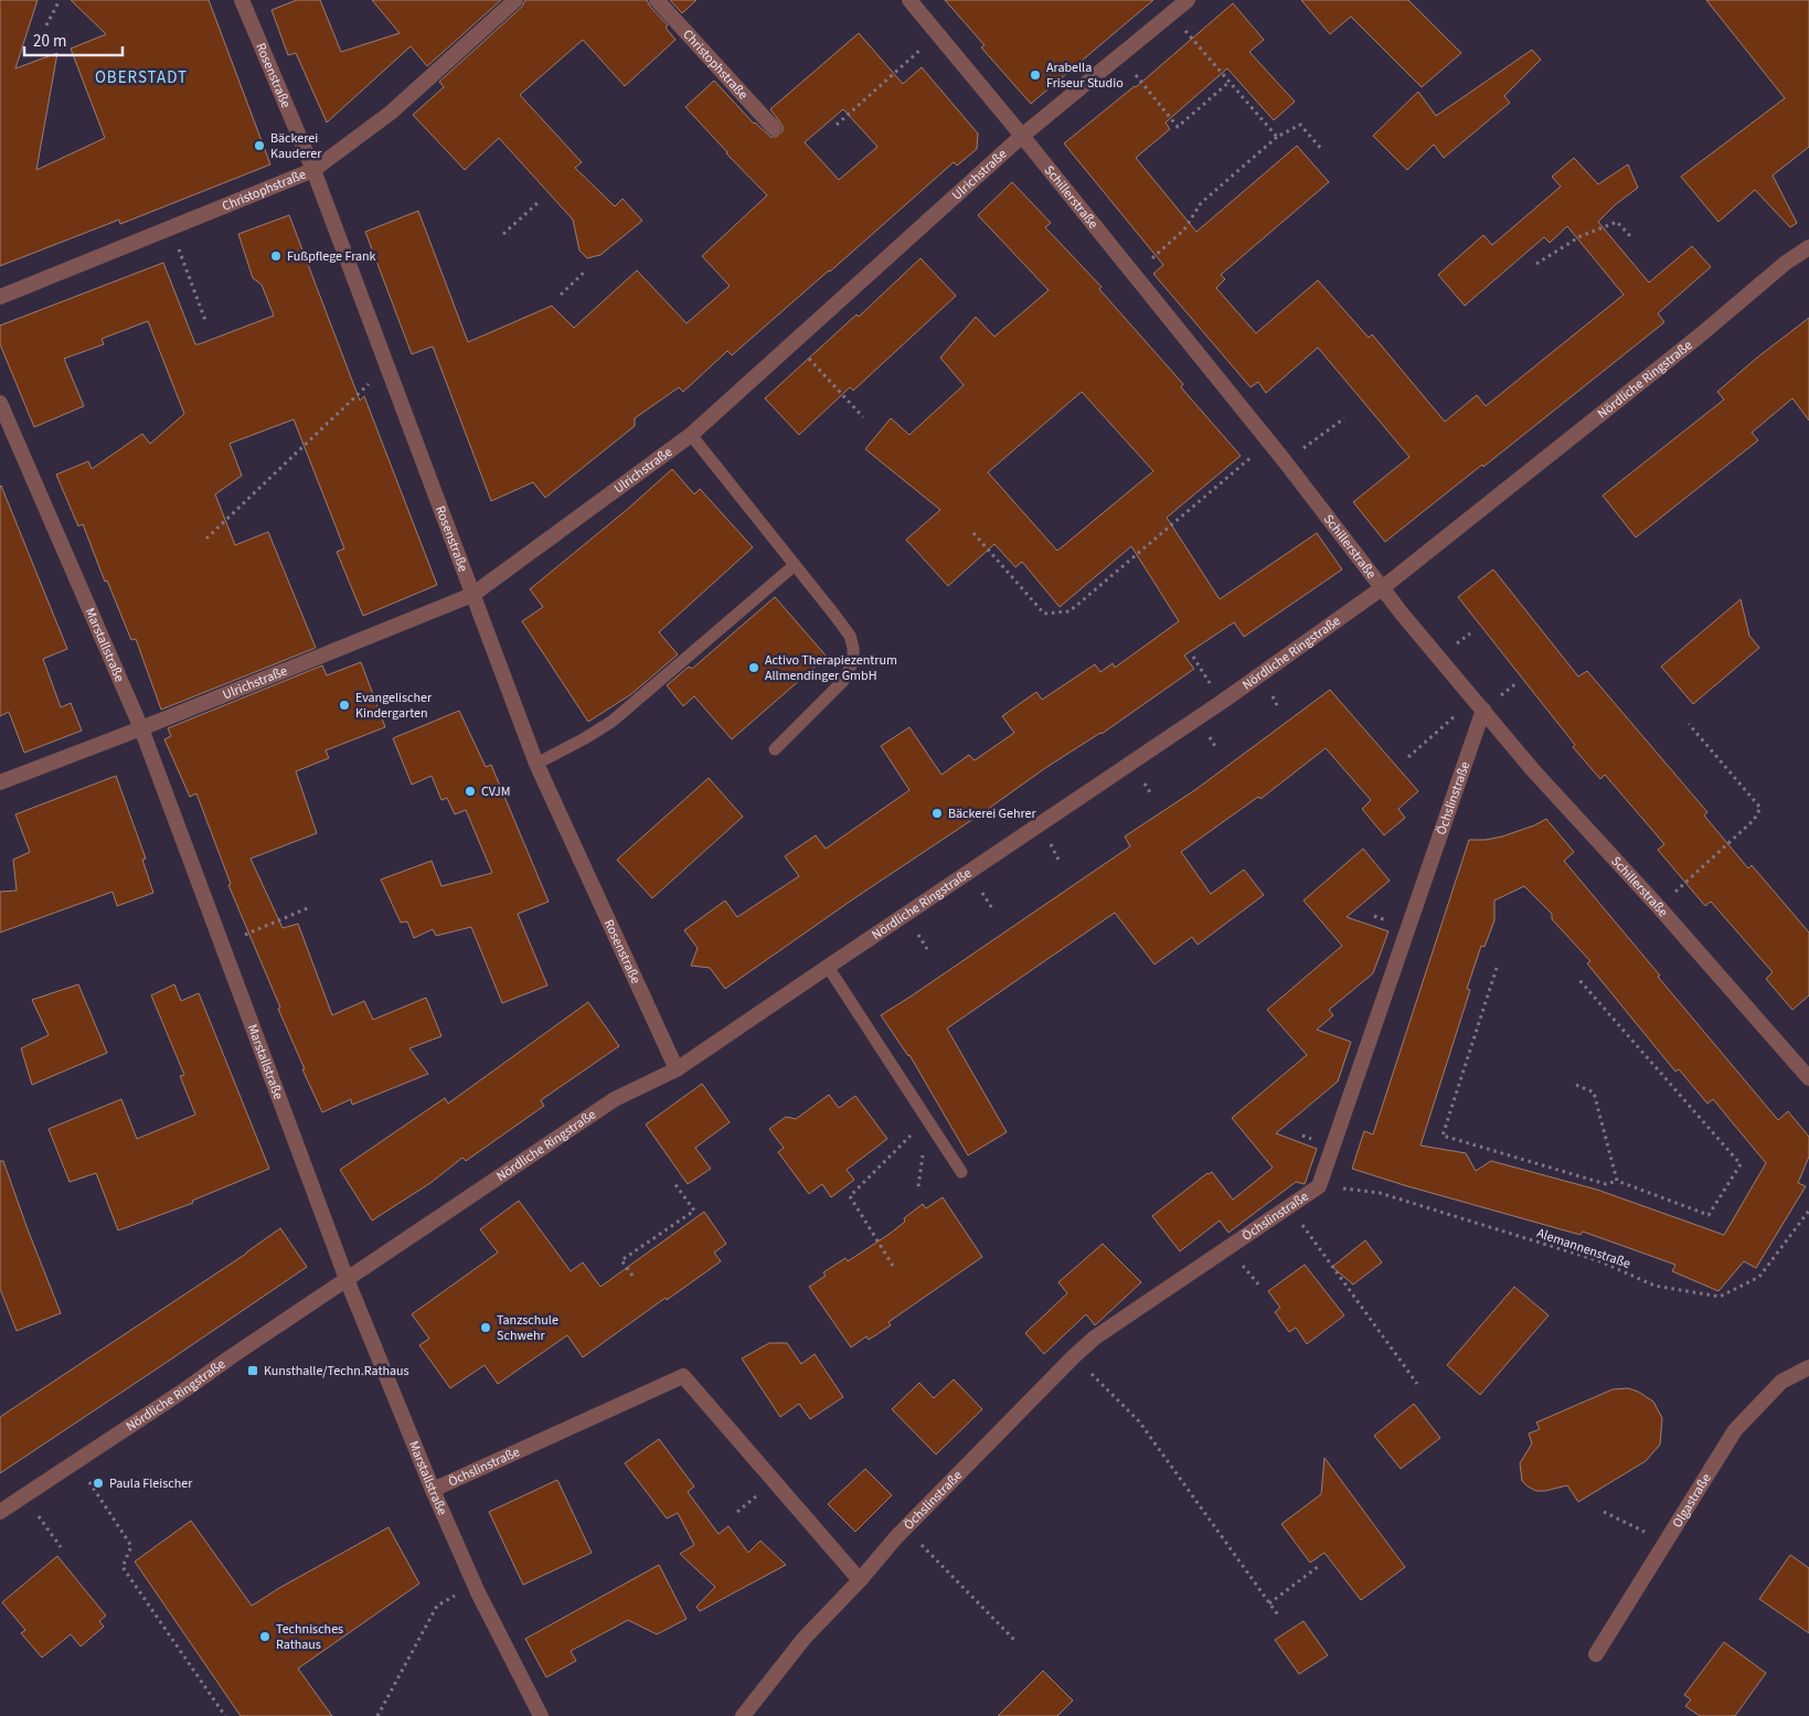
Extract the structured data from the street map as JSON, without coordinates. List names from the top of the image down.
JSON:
{
  "streets": {
    "street": [
      "Christophstraße",
      "Rosenstraße",
      "Ulrichstraße",
      "Schillerstraße",
      "Nördliche Ringstraße",
      "Marstallstraße",
      "Öchslinstraße",
      "Olgastraße"
    ],
    "path": ["Alemannenstraße"]
  },
  "crossings": [
    ["Christophstraße", "Rosenstraße"],
    ["Rosenstraße", "Ulrichstraße"],
    ["Rosenstraße", "Nördliche Ringstraße"],
    ["Ulrichstraße", "Schillerstraße"],
    ["Ulrichstraße", "Marstallstraße"],
    ["Schillerstraße", "Nördliche Ringstraße"],
    ["Schillerstraße", "Öchslinstraße"],
    ["Nördliche Ringstraße", "Marstallstraße"],
    ["Marstallstraße", "Öchslinstraße"],
    ["Öchslinstraße", "Alemannenstraße"]
  ],
  "districts": ["OBERSTADT"],
  "places": {
    "other": [
      "Arabella Friseur Studio",
      "Bäckerei Kauderer",
      "Fußpflege Frank",
      "Activo Therapiezentrum Allmendinger GmbH",
      "Evangelischer Kindergarten",
      "CVJM",
      "Bäckerei Gehrer",
      "Tanzschule Schwehr",
      "Paula Fleischer",
      "Technisches Rathaus"
    ],
    "transit": ["Kunsthalle/Techn.Rathaus"]
  },
  "scale_bar": "20 m"
}
